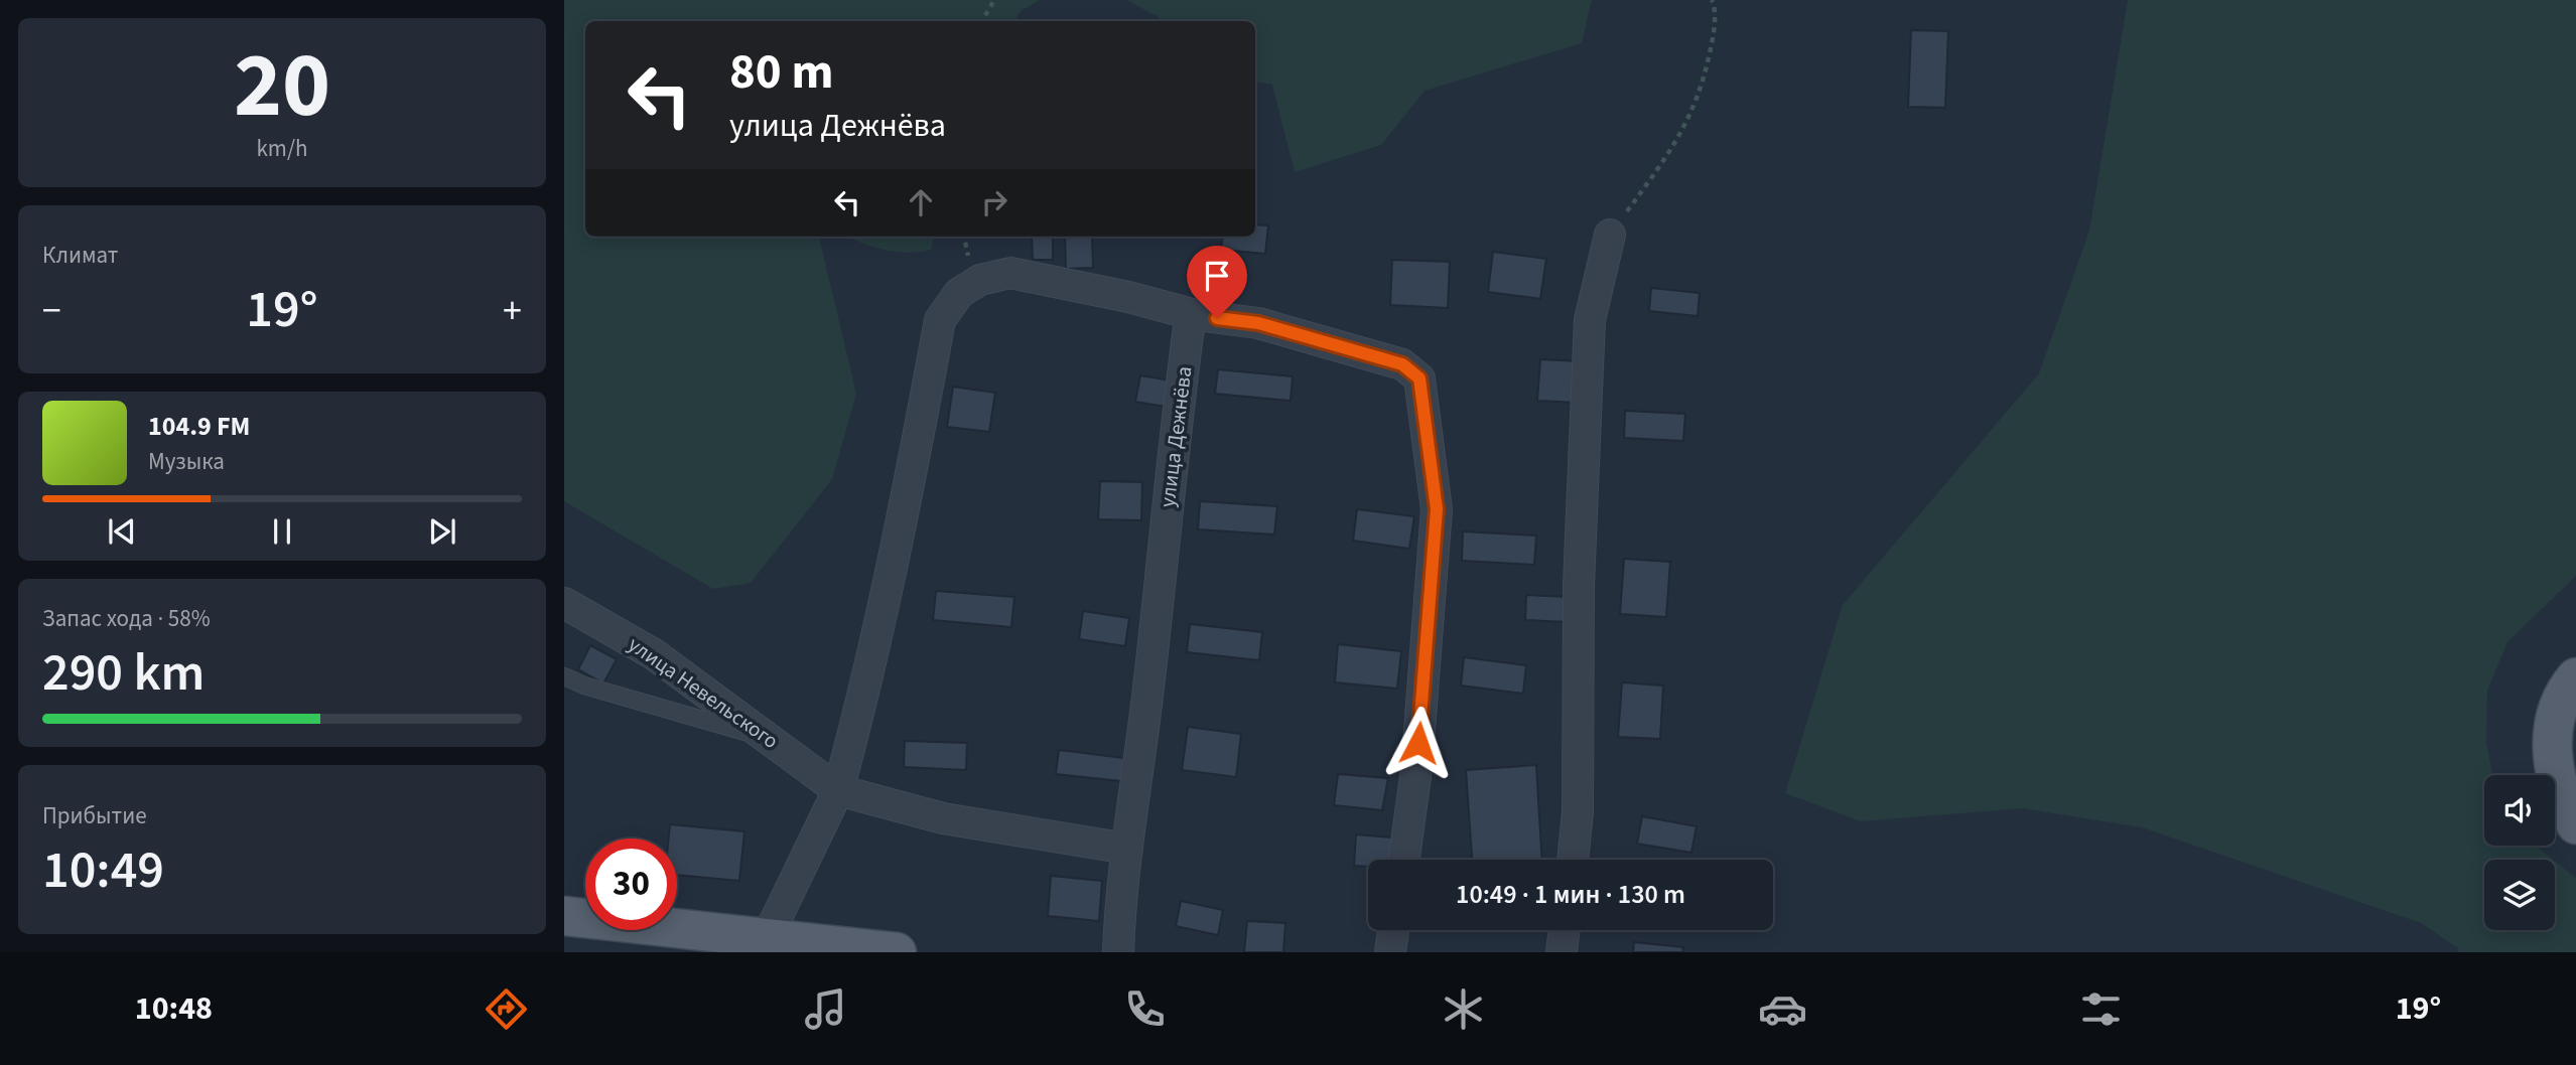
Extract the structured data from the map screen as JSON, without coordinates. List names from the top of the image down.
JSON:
{
  "streets": {
    "street": ["улица Дежнёва", "улица Невельского"]
  },
  "page": {
    "tile": [
      ["20", "km/h"],
      "Климат",
      ["Запас хода · 58%", "290 km"],
      ["Прибытие", "10:49"]
    ],
    "turn": ["80 m", "улица Дежнёва"],
    "heat": ["−", "19°", "+"],
    "song": ["104.9 FM", "Музыка"],
    "limit": "30",
    "trip": "10:49 · 1 мин · 130 m",
    "tabs": ["10:48", "19°"]
  }
}
